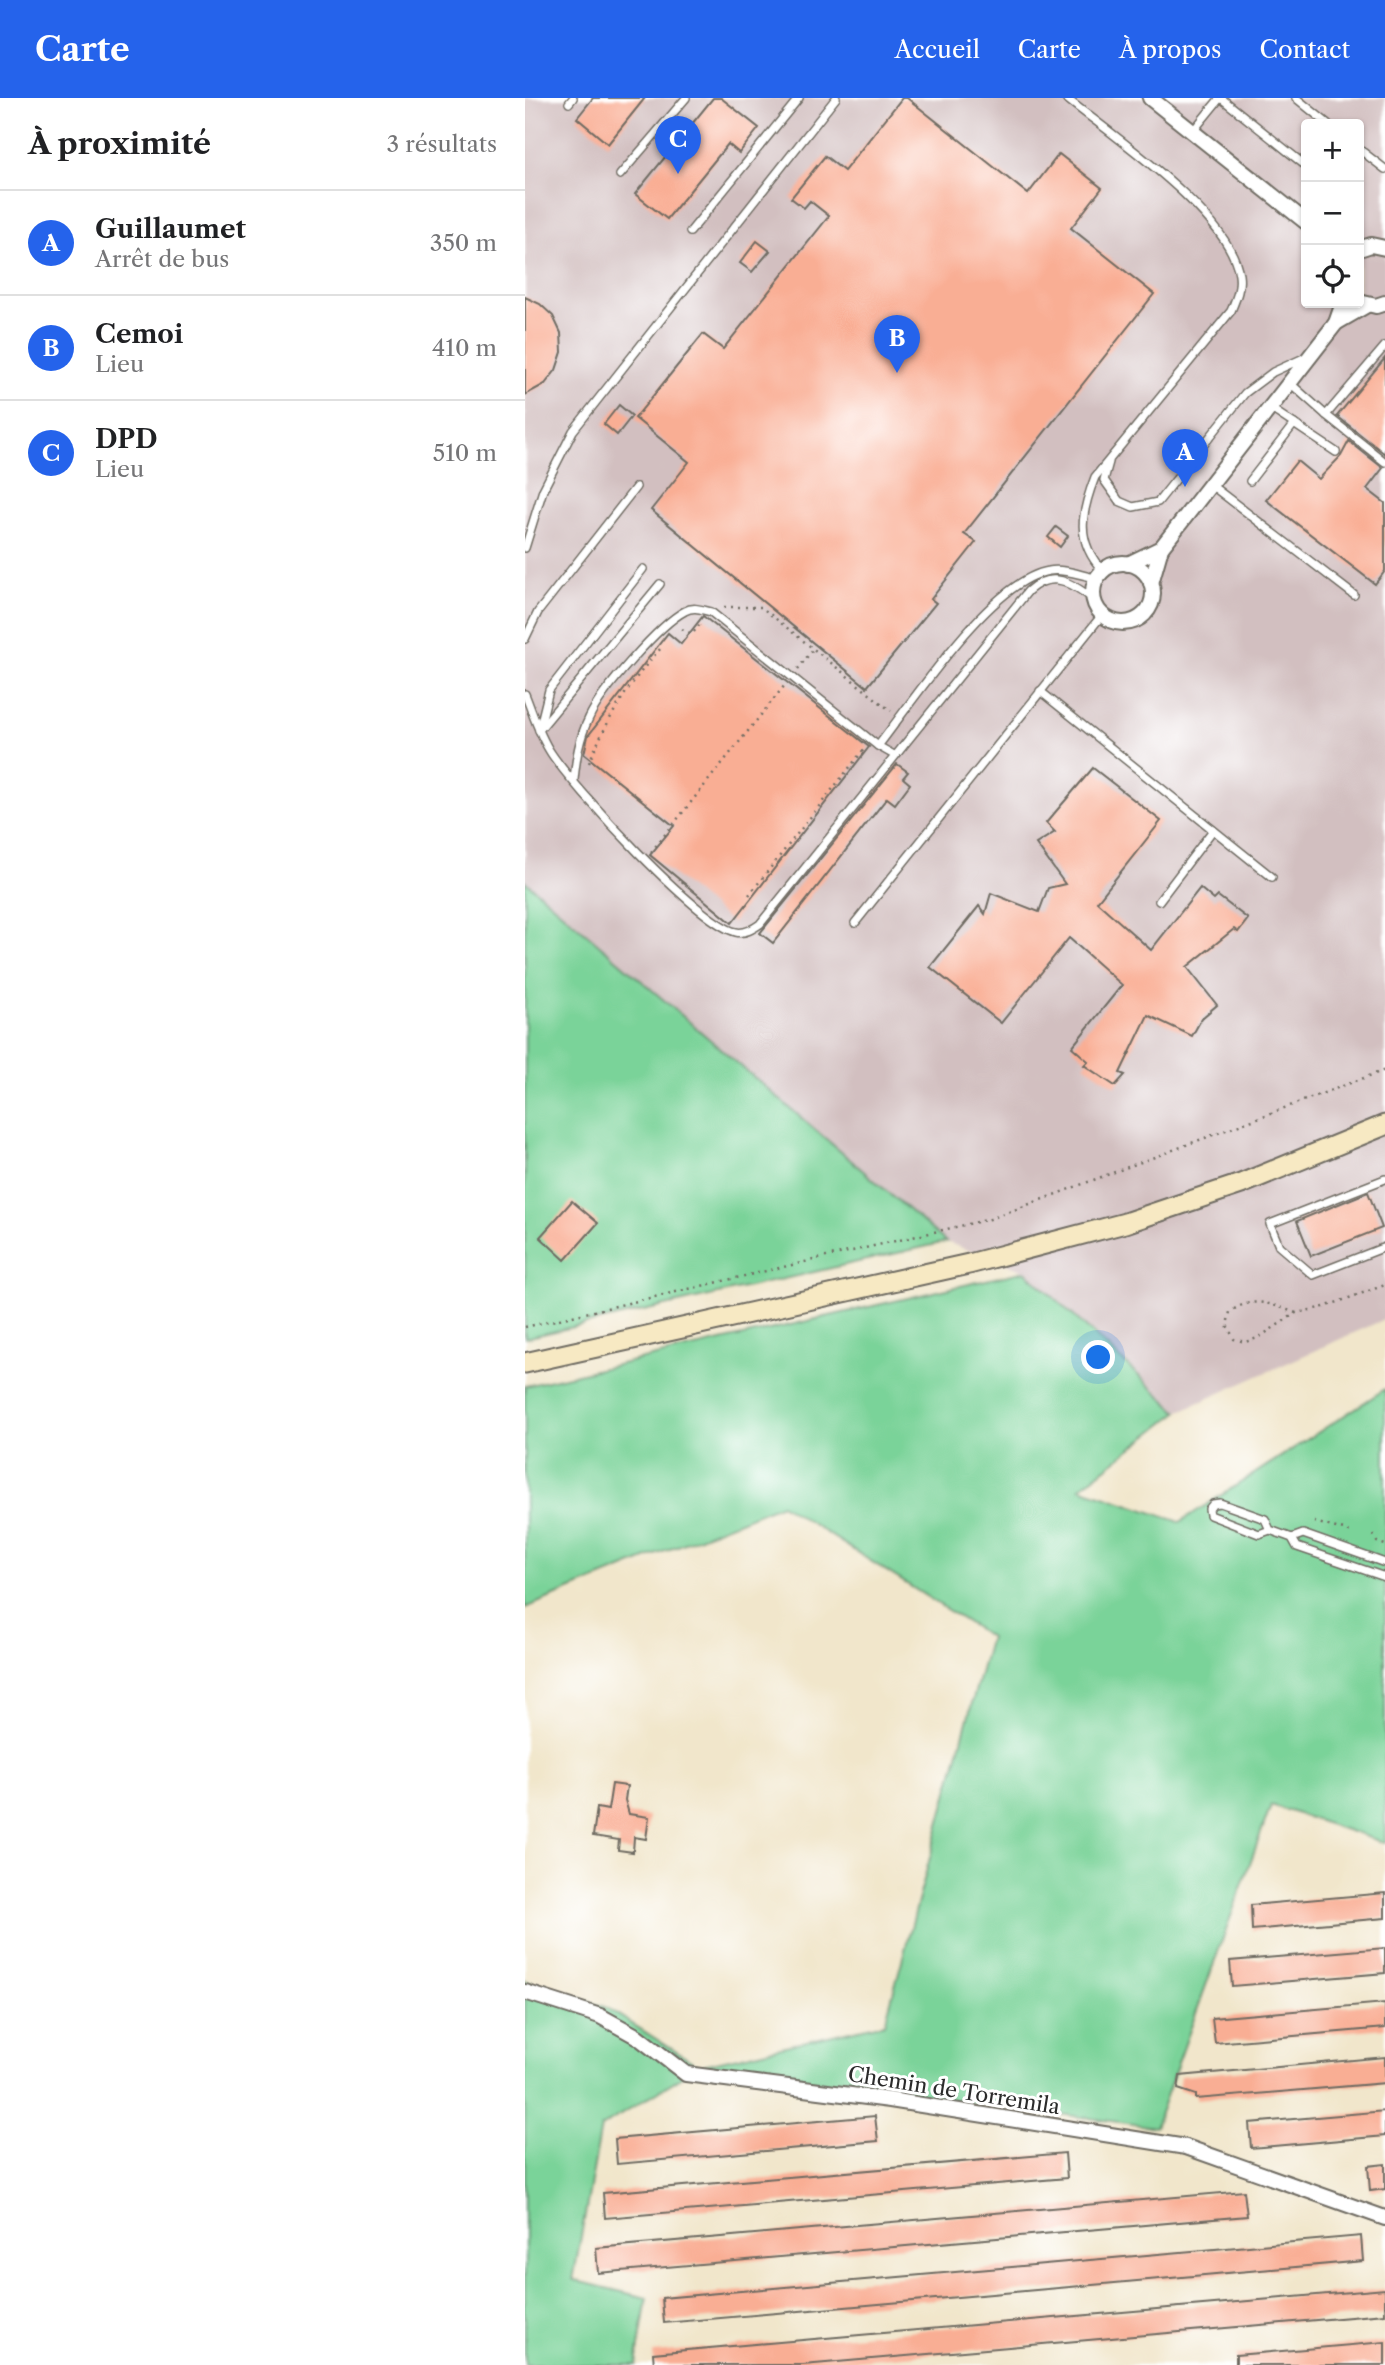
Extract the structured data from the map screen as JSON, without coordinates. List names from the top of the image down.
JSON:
{
  "streets": {
    "street": ["Chemin de Torremila"]
  },
  "page": {
    "header": "Carte",
    "nav": [
      "Accueil",
      "Carte",
      "À propos",
      "Contact"
    ],
    "heading": ["À proximité", "3 résultats"],
    "pins": ["C", "B", "A"],
    "map_buttons": ["+", "−"],
    "list": [
      {
        "mark": "A",
        "name": "Guillaumet",
        "note": "Arrêt de bus",
        "value": "350 m"
      },
      {
        "mark": "B",
        "name": "Cemoi",
        "note": "Lieu",
        "value": "410 m"
      },
      {
        "mark": "C",
        "name": "DPD",
        "note": "Lieu",
        "value": "510 m"
      }
    ]
  }
}
